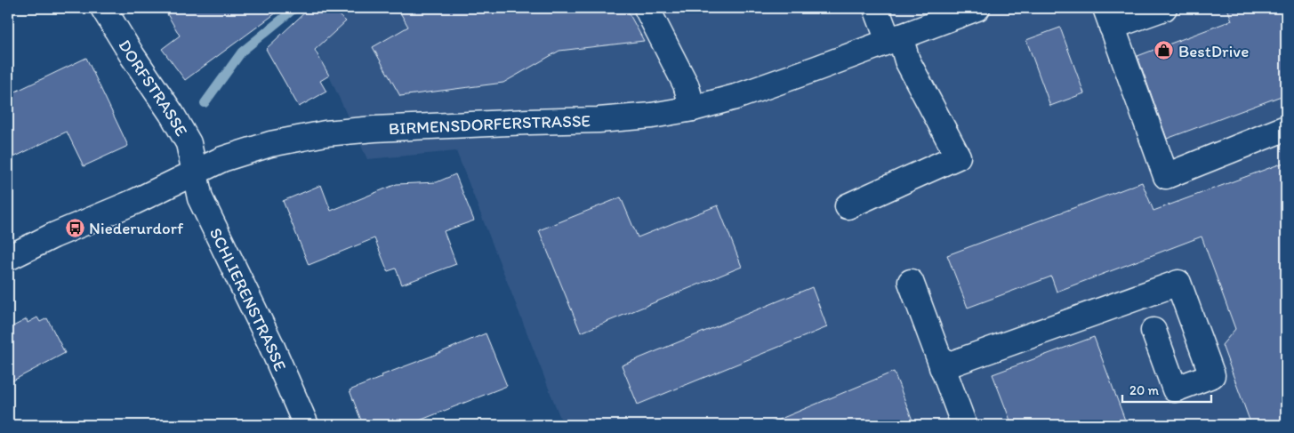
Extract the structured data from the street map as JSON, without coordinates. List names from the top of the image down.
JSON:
{
  "streets": {
    "main road": ["DORFSTRASSE", "BIRMENSDORFERSTRASSE", "SCHLIERENSTRASSE"]
  },
  "crossings": [
    ["DORFSTRASSE", "BIRMENSDORFERSTRASSE"],
    ["DORFSTRASSE", "SCHLIERENSTRASSE"],
    ["BIRMENSDORFERSTRASSE", "SCHLIERENSTRASSE"]
  ],
  "places": {
    "shop": ["BestDrive"],
    "bus stop": ["Niederurdorf"]
  },
  "scale_bar": "20 m"
}
